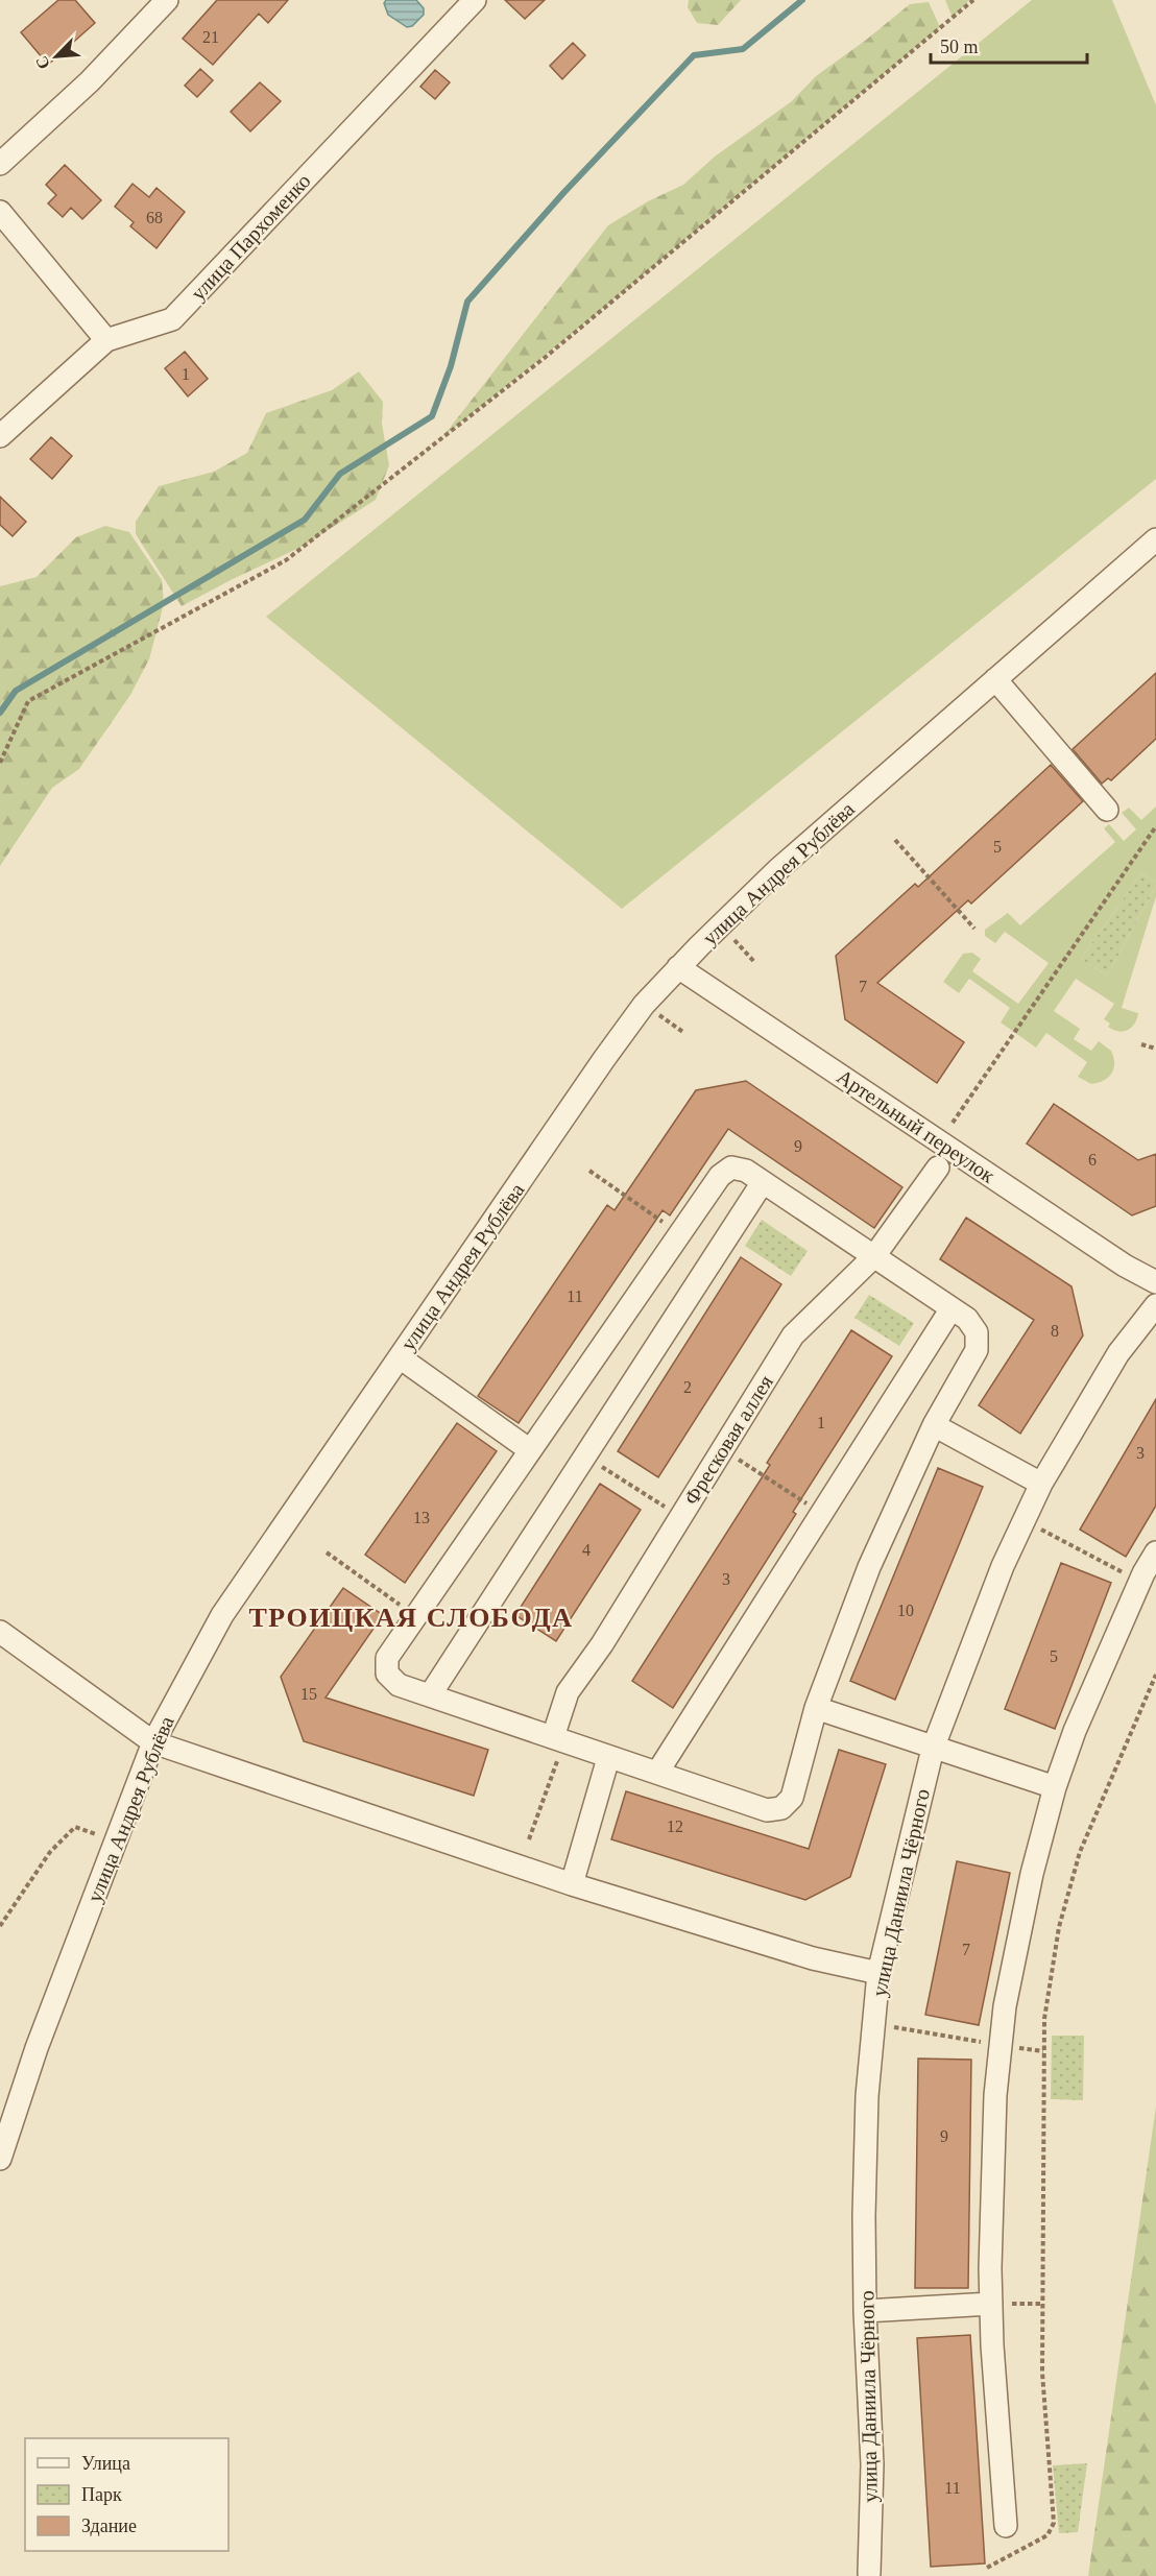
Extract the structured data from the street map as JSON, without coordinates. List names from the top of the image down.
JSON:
{
  "streets": {
    "street": [
      "улица Пархоменко",
      "улица Андрея Рублёва",
      "Артельный переулок",
      "Фресковая аллея",
      "улица Даниила Чёрного"
    ]
  },
  "crossings": [
    ["улица Андрея Рублёва", "Артельный переулок"]
  ],
  "districts": ["ТРОИЦКАЯ СЛОБОДА"],
  "house_numbers": [
    "21",
    "68",
    "1",
    "5",
    "7",
    "9",
    "6",
    "11",
    "8",
    "2",
    "1",
    "3",
    "13",
    "4",
    "3",
    "10",
    "5",
    "15",
    "12",
    "7",
    "9",
    "11"
  ],
  "legend": ["Улица", "Парк", "Здание"],
  "scale_bar": "50 m",
  "north": "bottom left"
}
